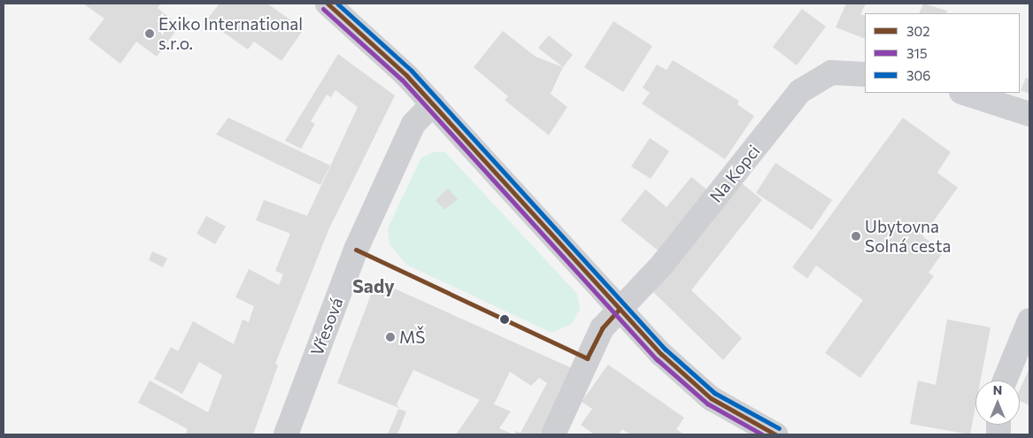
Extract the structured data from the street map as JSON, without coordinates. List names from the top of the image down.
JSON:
{
  "streets": {
    "street": ["Na Kopci", "Vřesová"]
  },
  "districts": ["Sady"],
  "places": ["Exiko International s.r.o.", "Ubytovna Solná cesta", "MŠ"],
  "lines": ["transit line 302", "transit line 306", "transit line 315"],
  "legend": ["302", "315", "306"],
  "north": "top"
}
